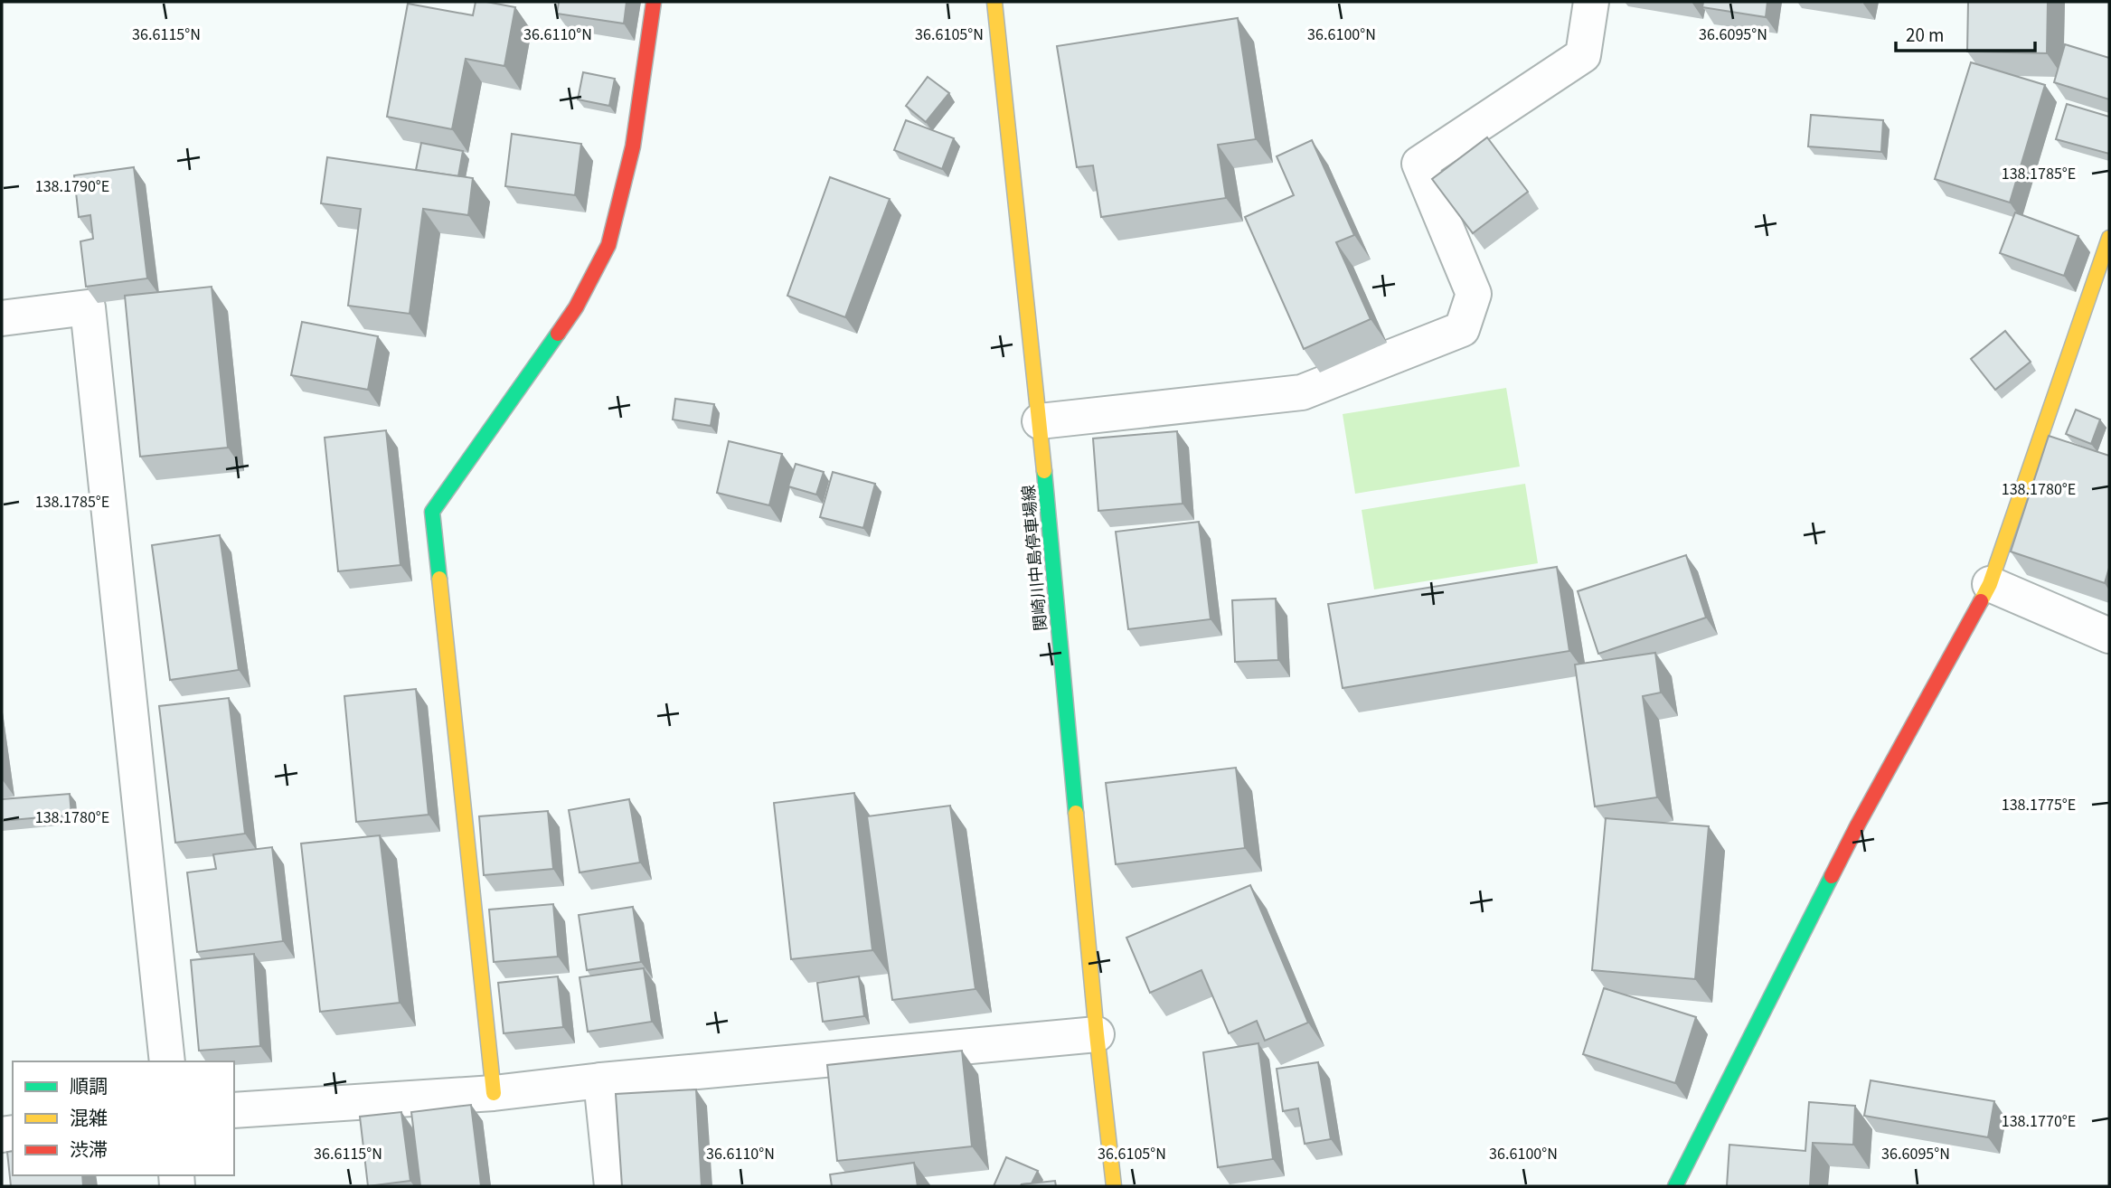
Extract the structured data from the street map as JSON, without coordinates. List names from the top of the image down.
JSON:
{
  "streets": {
    "street": ["関崎川中島停車場線"]
  },
  "legend": ["順調", "混雑", "渋滞"],
  "scale_bar": "20 m",
  "coordinates": [
    "36.6115°N",
    "36.6110°N",
    "36.6105°N",
    "36.6100°N",
    "36.6095°N",
    "138.1785°E",
    "138.1790°E",
    "138.1780°E",
    "138.1775°E",
    "138.1770°E"
  ]
}
